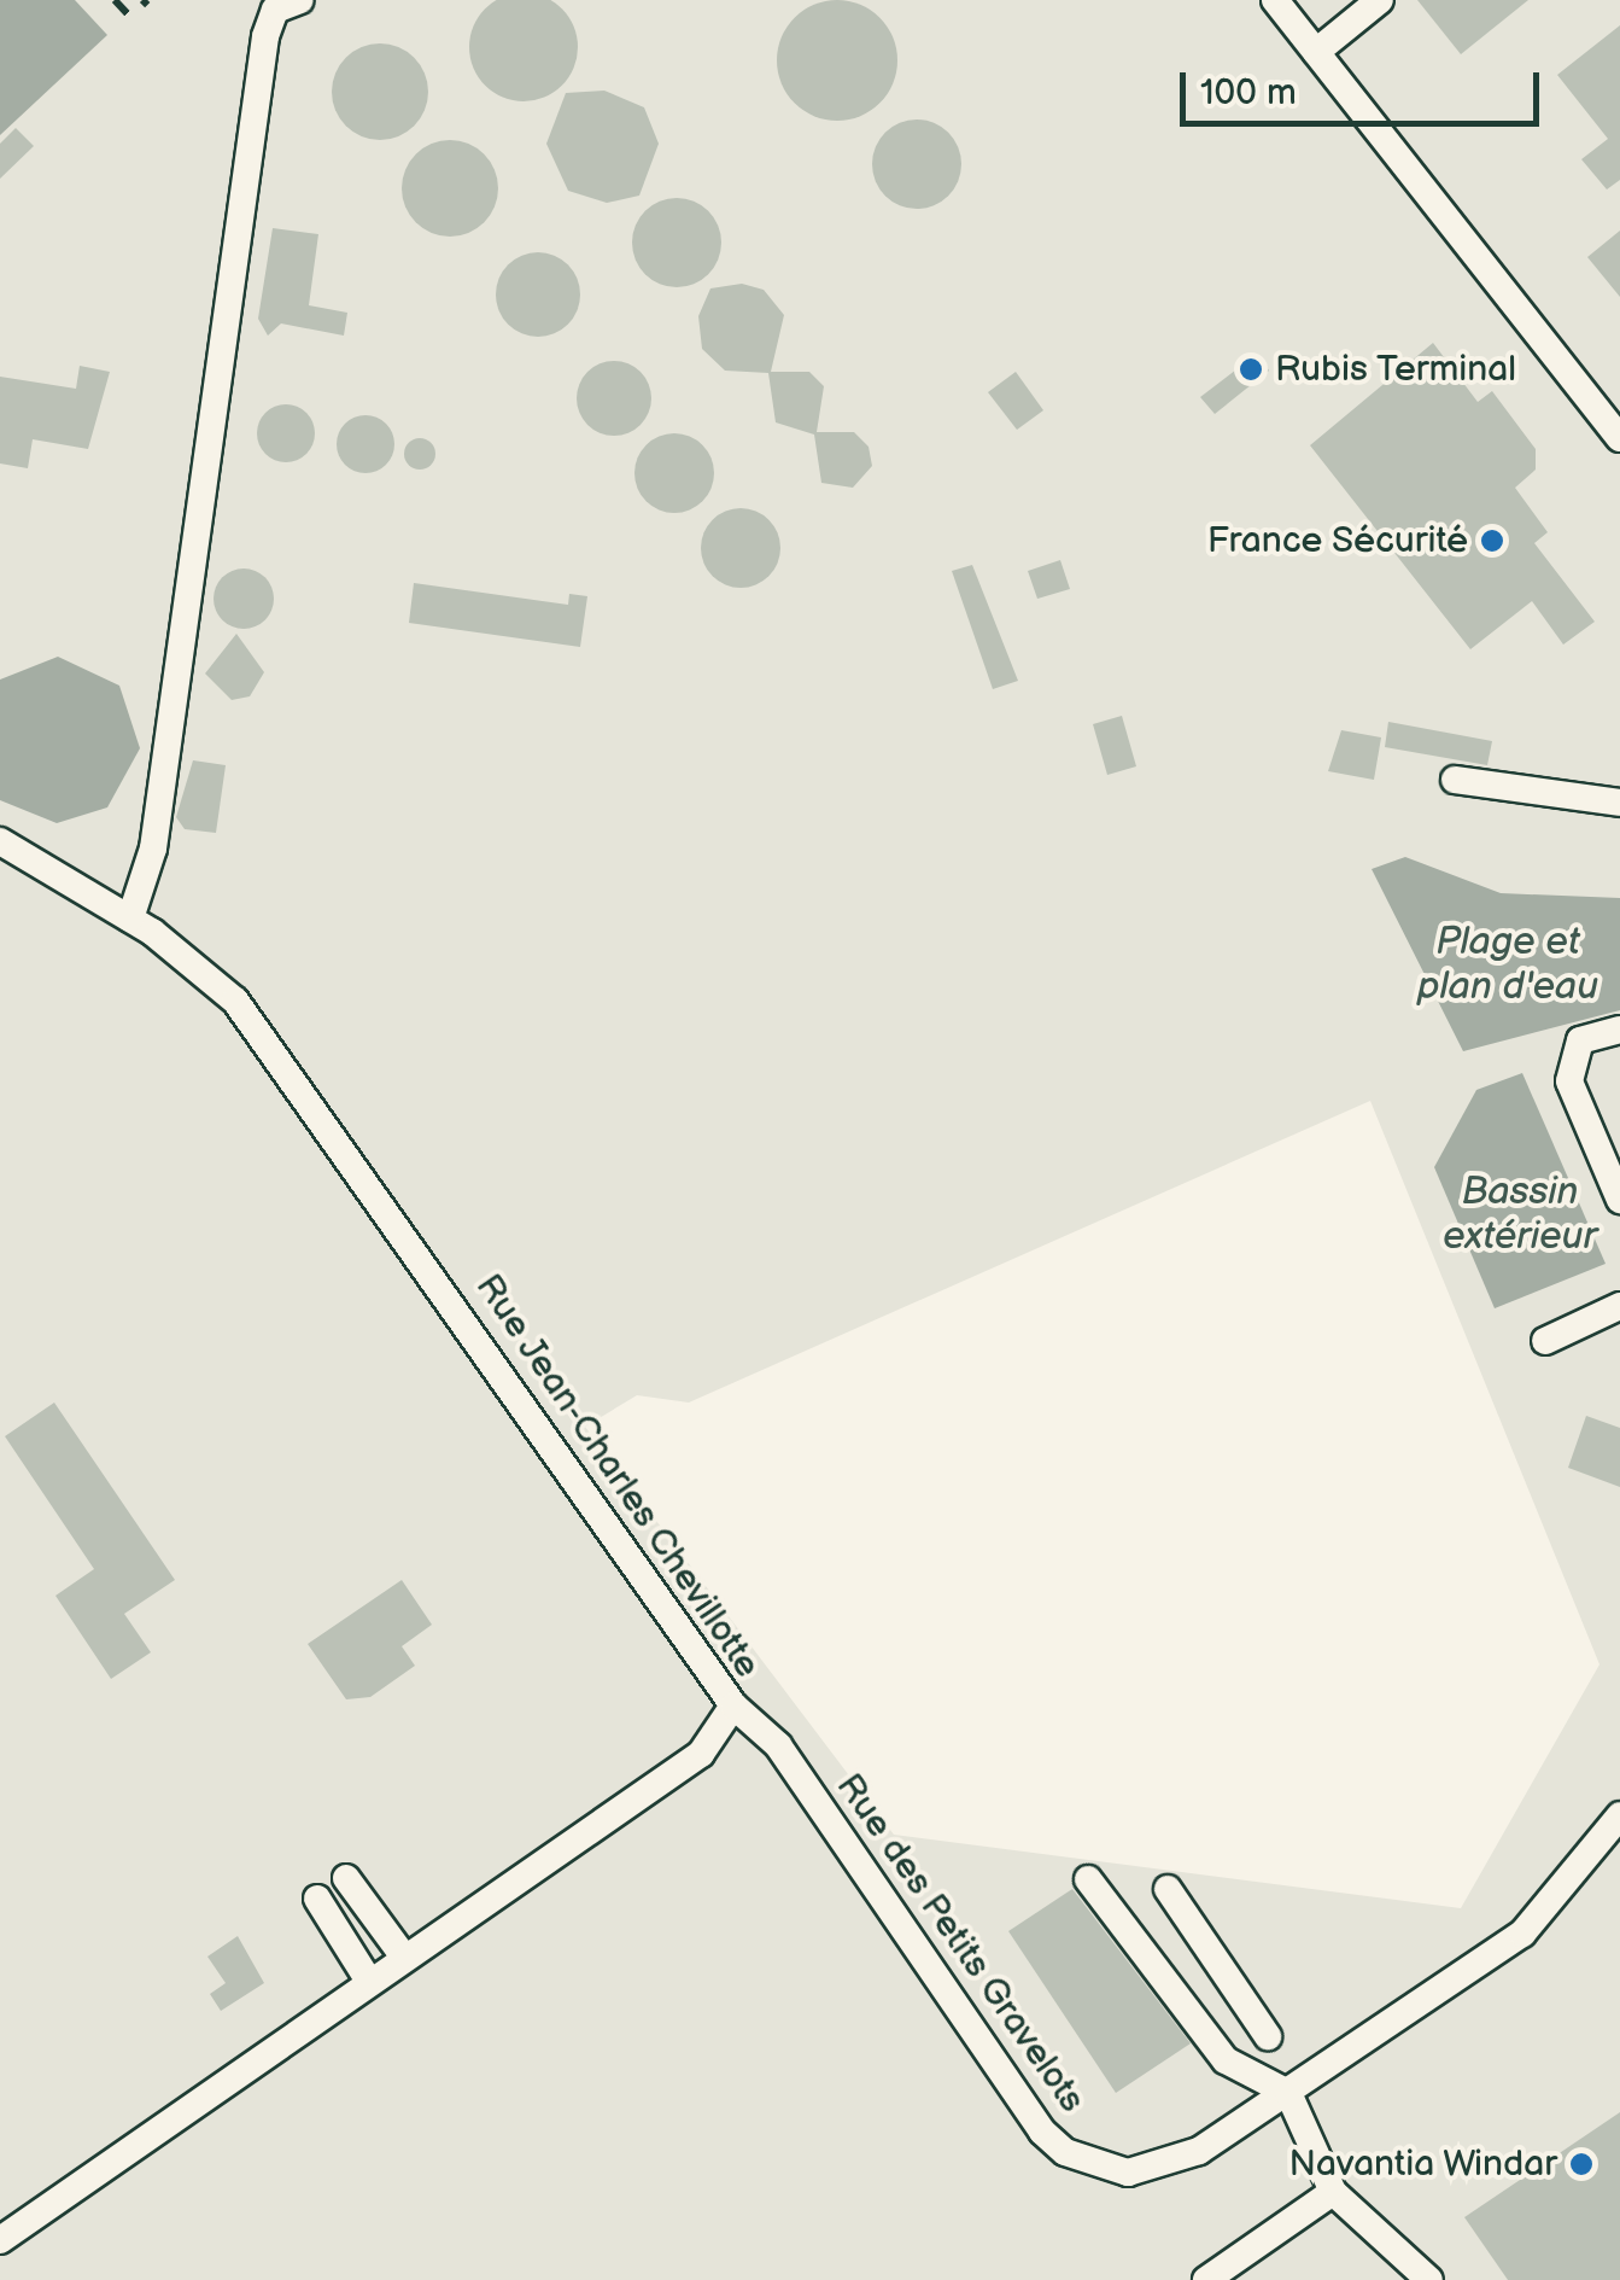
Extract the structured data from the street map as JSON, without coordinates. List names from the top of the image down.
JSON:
{
  "streets": {
    "street": ["Rue Jean-Charles Chevillotte", "Rue des Petits Gravelots"]
  },
  "crossings": [
    ["Rue Jean-Charles Chevillotte", "Rue des Petits Gravelots"]
  ],
  "water": ["Plage et plan d'eau", "Bassin extérieur"],
  "places": ["Rubis Terminal", "France Sécurité", "Navantia Windar"],
  "scale_bar": "100 m"
}
